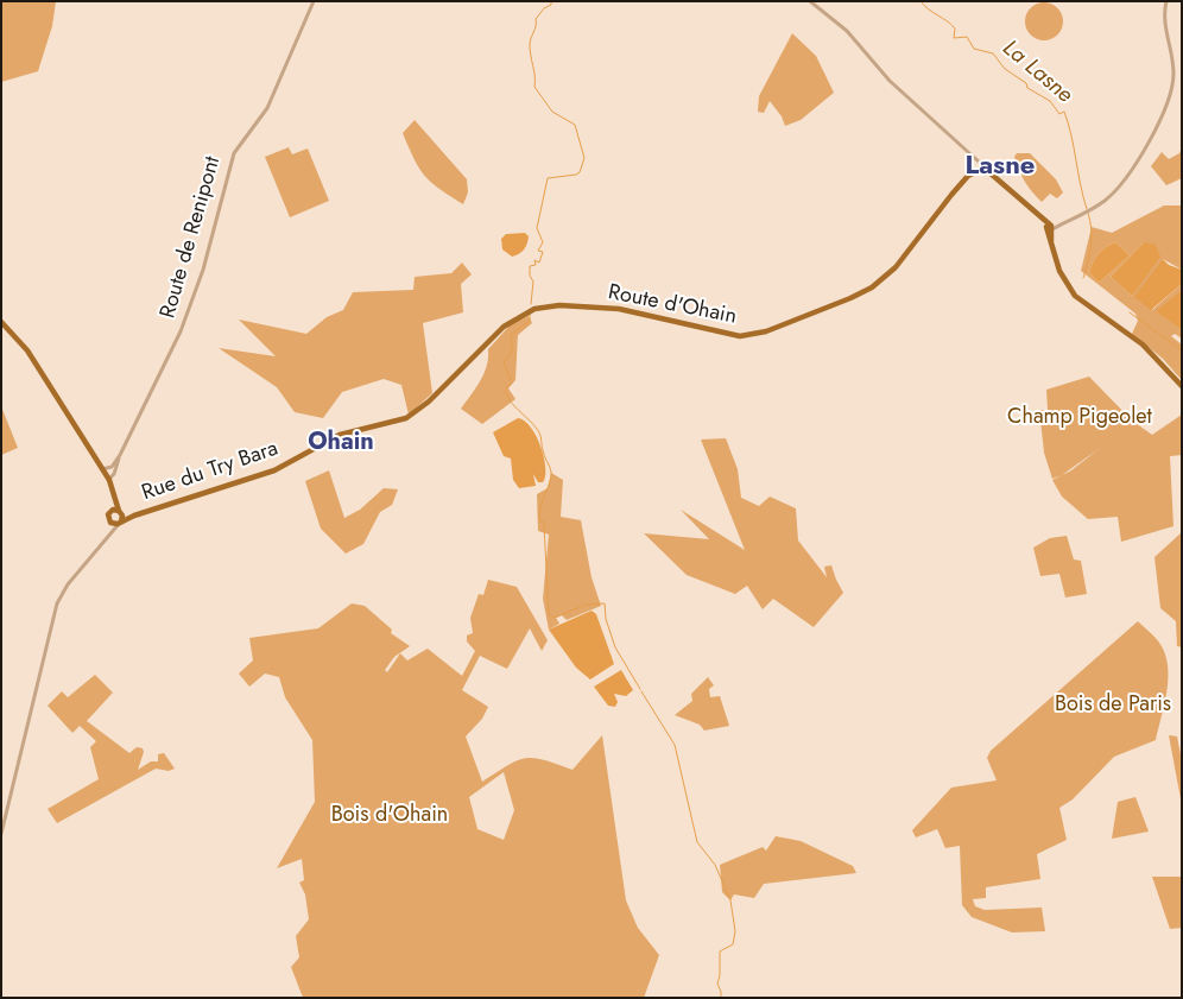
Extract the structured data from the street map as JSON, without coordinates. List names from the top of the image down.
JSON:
{
  "streets": {
    "main road": ["Route d'Ohain", "Rue du Try Bara"],
    "street": ["Route de Renipont"]
  },
  "crossings": [
    ["Route d'Ohain", "Rue du Try Bara"]
  ],
  "districts": ["Lasne", "Ohain"],
  "water": ["La Lasne"],
  "parks": ["Champ Pigeolet", "Bois de Paris", "Bois d'Ohain"]
}
